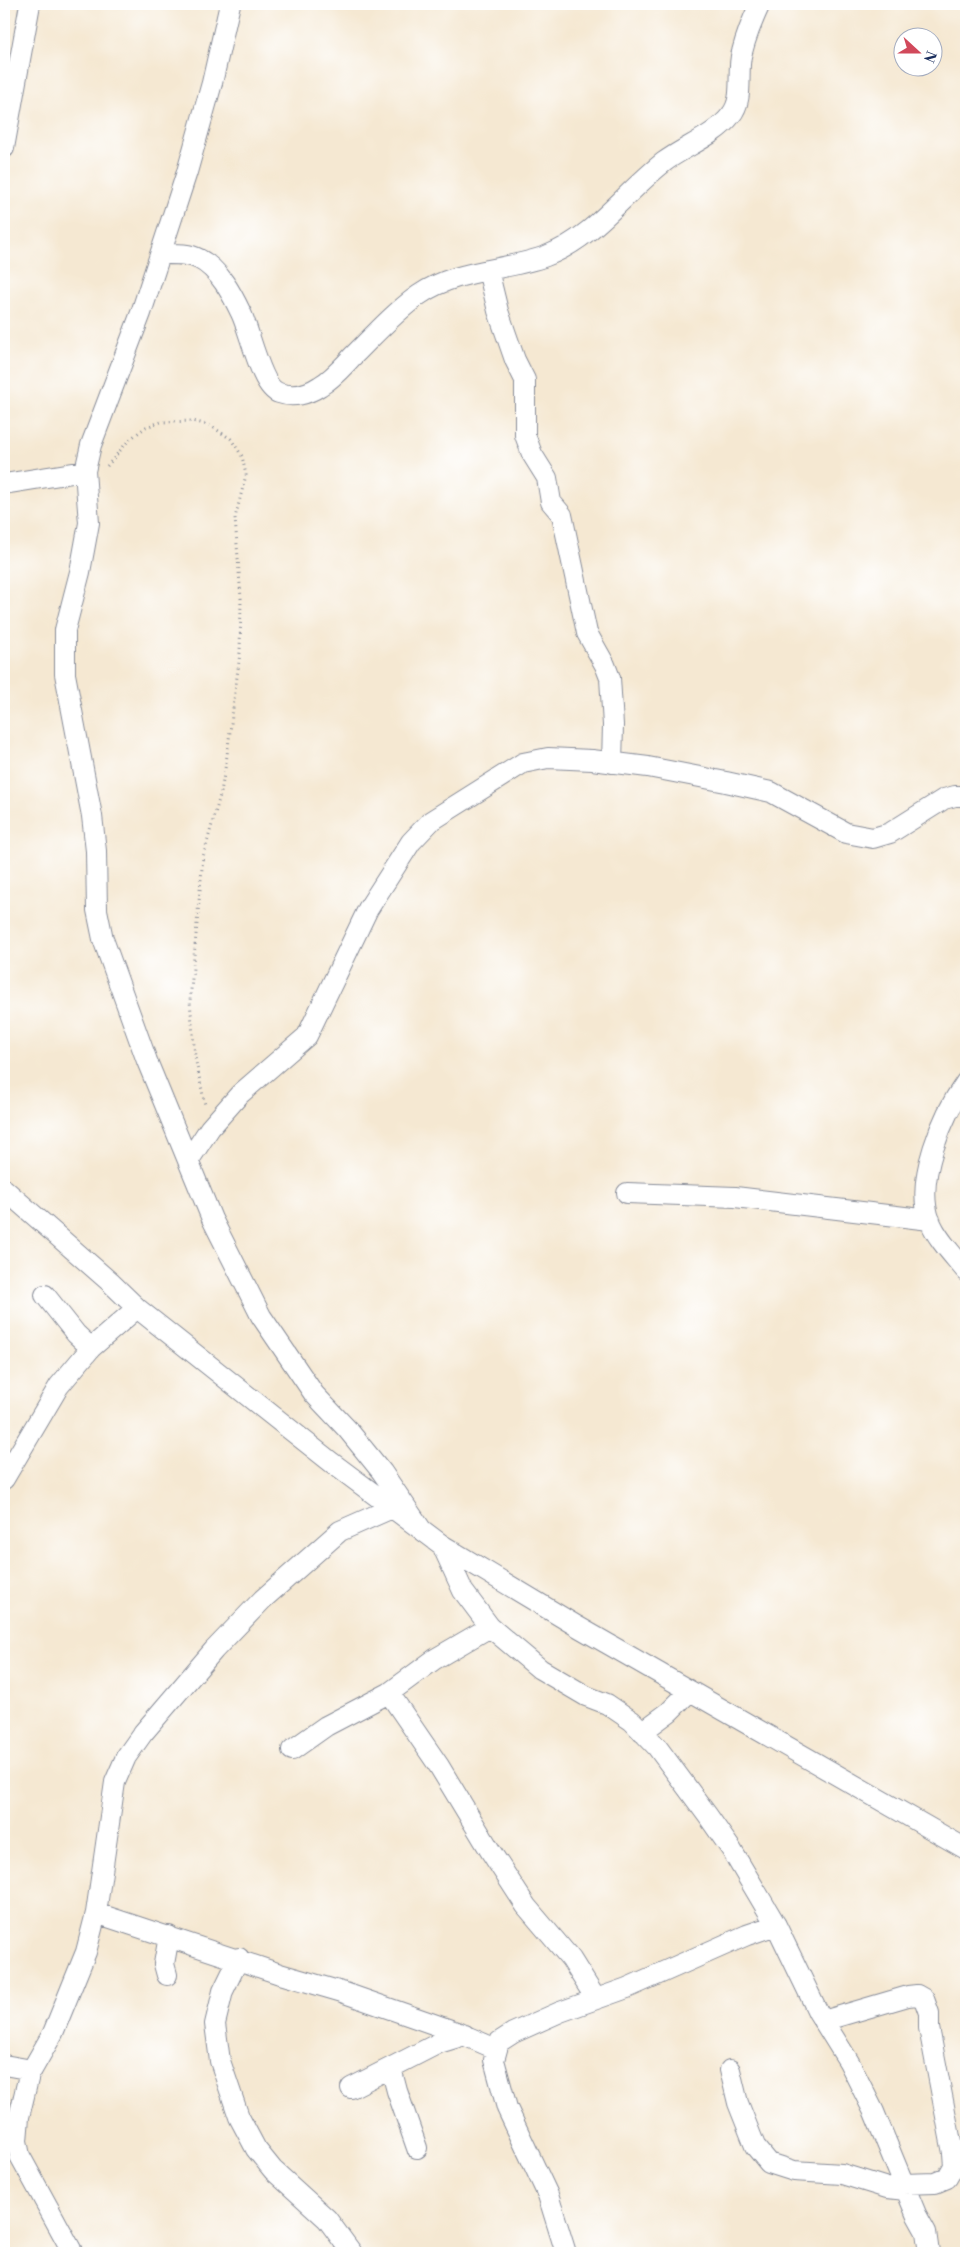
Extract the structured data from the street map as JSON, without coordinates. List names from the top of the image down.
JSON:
{
  "north": "right"
}
